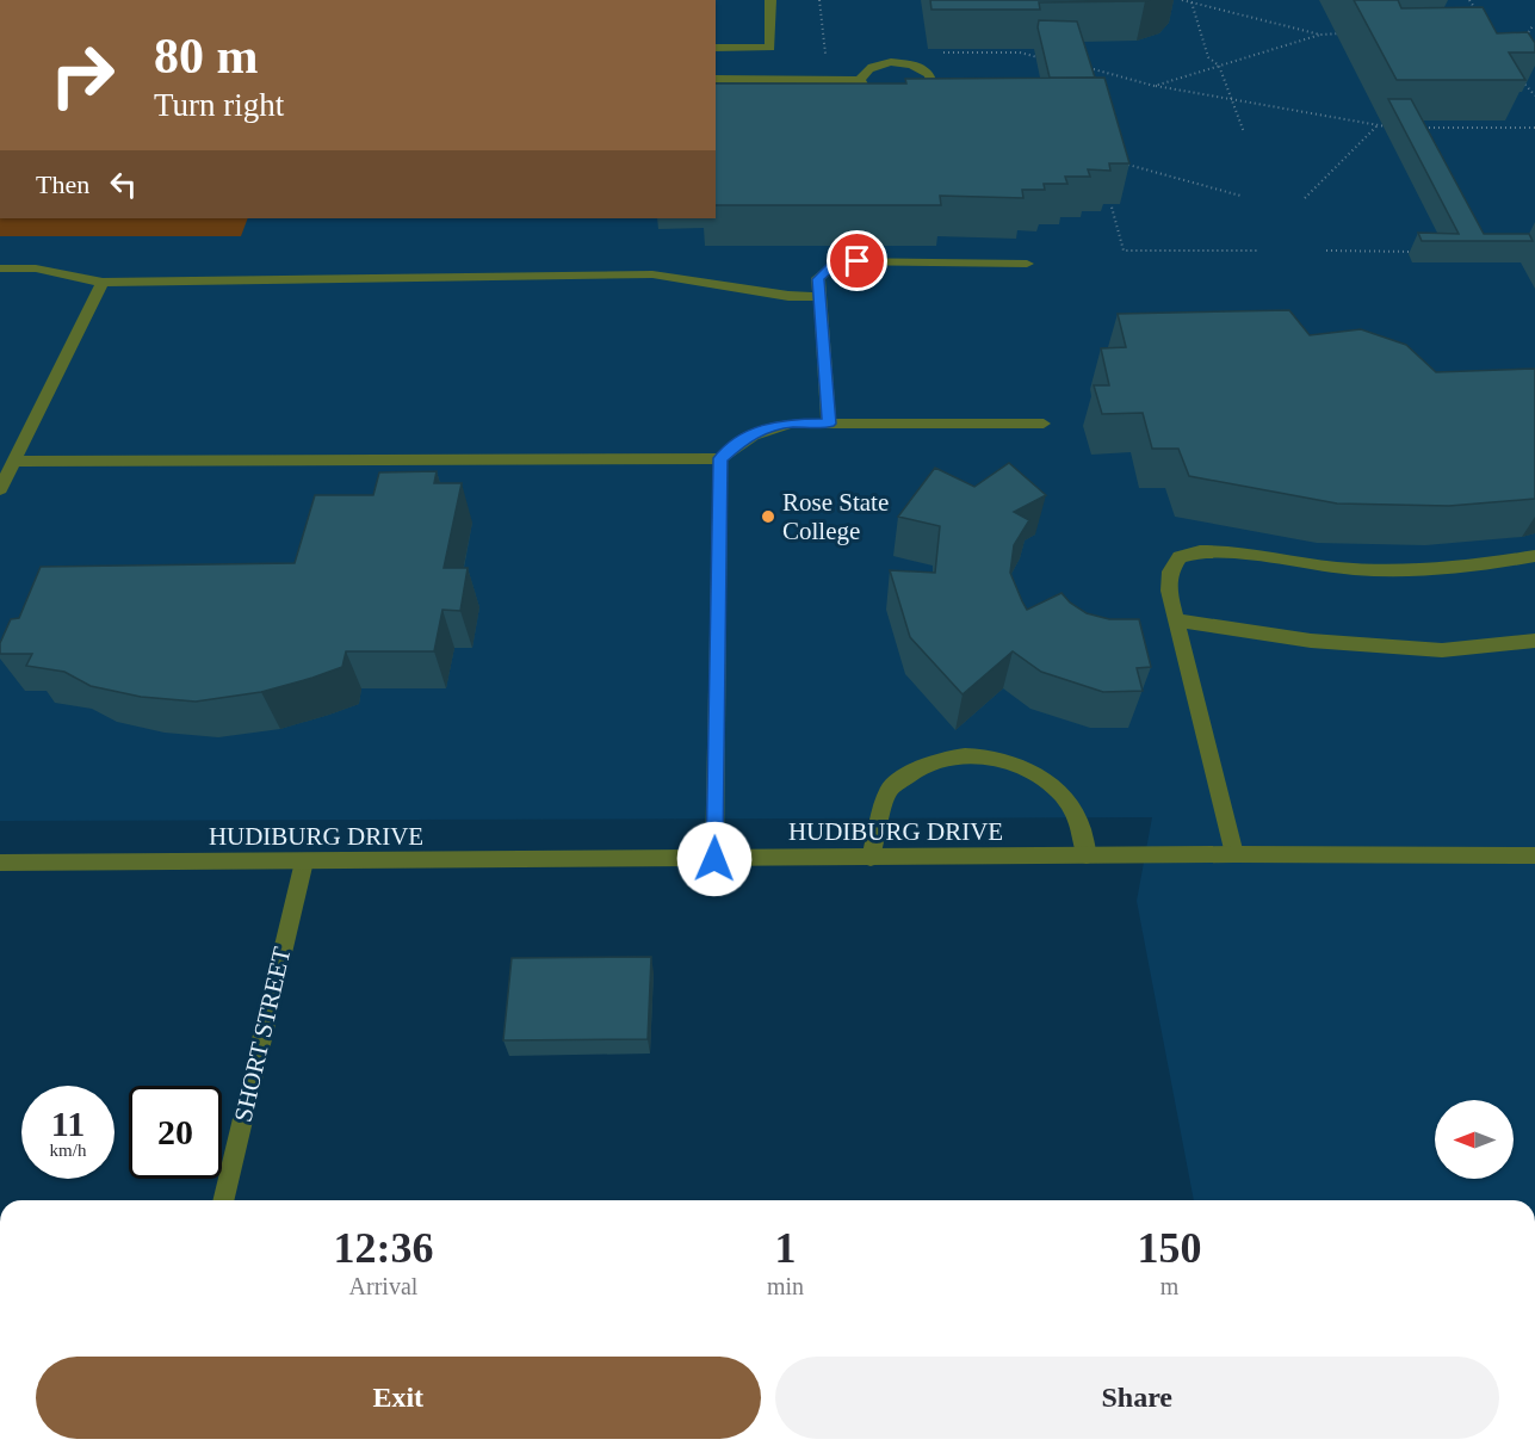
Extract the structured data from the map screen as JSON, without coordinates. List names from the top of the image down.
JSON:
{
  "streets": {
    "street": ["HUDIBURG DRIVE", "SHORT STREET"]
  },
  "crossings": [
    ["HUDIBURG DRIVE", "SHORT STREET"]
  ],
  "places": ["Rose State College"],
  "north": "left",
  "page": {
    "turn": ["80 m", "Turn right"],
    "then": "Then",
    "speed": "11 km/h",
    "limit": "20",
    "eta": [
      "12:36",
      "Arrival",
      "1",
      "min",
      "150",
      "m"
    ],
    "buttons": ["Exit", "Share"]
  }
}
